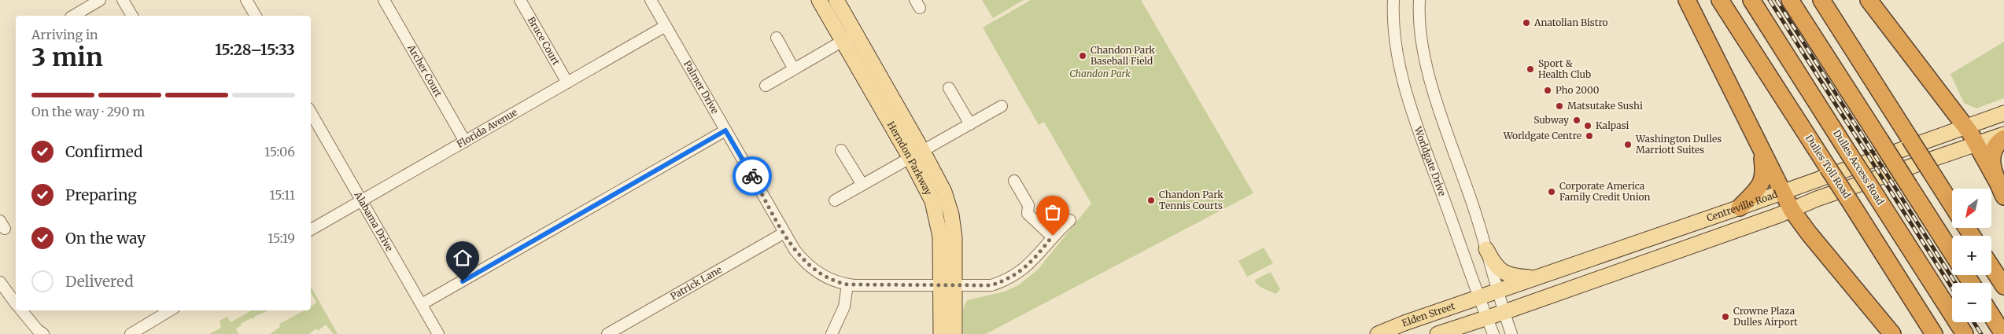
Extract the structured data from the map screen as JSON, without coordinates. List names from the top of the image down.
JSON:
{
  "streets": {
    "highway": ["Dulles Toll Road", "Dulles Access Road"],
    "main road": ["Herndon Parkway", "Centreville Road", "Elden Street"],
    "street": [
      "Bruce Court",
      "Archer Court",
      "Palmer Drive",
      "Florida Avenue",
      "Worldgate Drive",
      "Alabama Drive",
      "Patrick Lane"
    ]
  },
  "crossings": [
    ["Bruce Court", "Florida Avenue"],
    ["Archer Court", "Florida Avenue"],
    ["Palmer Drive", "Florida Avenue"],
    ["Palmer Drive", "Herndon Parkway"],
    ["Palmer Drive", "Patrick Lane"],
    ["Florida Avenue", "Alabama Drive"],
    ["Worldgate Drive", "Centreville Road"],
    ["Worldgate Drive", "Elden Street"],
    ["Centreville Road", "Elden Street"]
  ],
  "parks": ["Chandon Park"],
  "places": [
    "Anatolian Bistro",
    "Chandon Park Baseball Field",
    "Sport & Health Club",
    "Pho 2000",
    "Matsutake Sushi",
    "Subway",
    "Kalpasi",
    "Worldgate Centre",
    "Washington Dulles Marriott Suites",
    "Corporate America Family Credit Union",
    "Chandon Park Tennis Courts",
    "Crowne Plaza Dulles Airport"
  ],
  "north": "bottom left",
  "page": {
    "heading": ["3 min", "Arriving in", "15:28–15:33"],
    "bar": "On the way · 290 m",
    "list": [
      ["Confirmed", "15:06"],
      ["Preparing", "15:11"],
      ["On the way", "15:19"],
      "Delivered"
    ],
    "map_buttons": ["+", "−"]
  }
}
